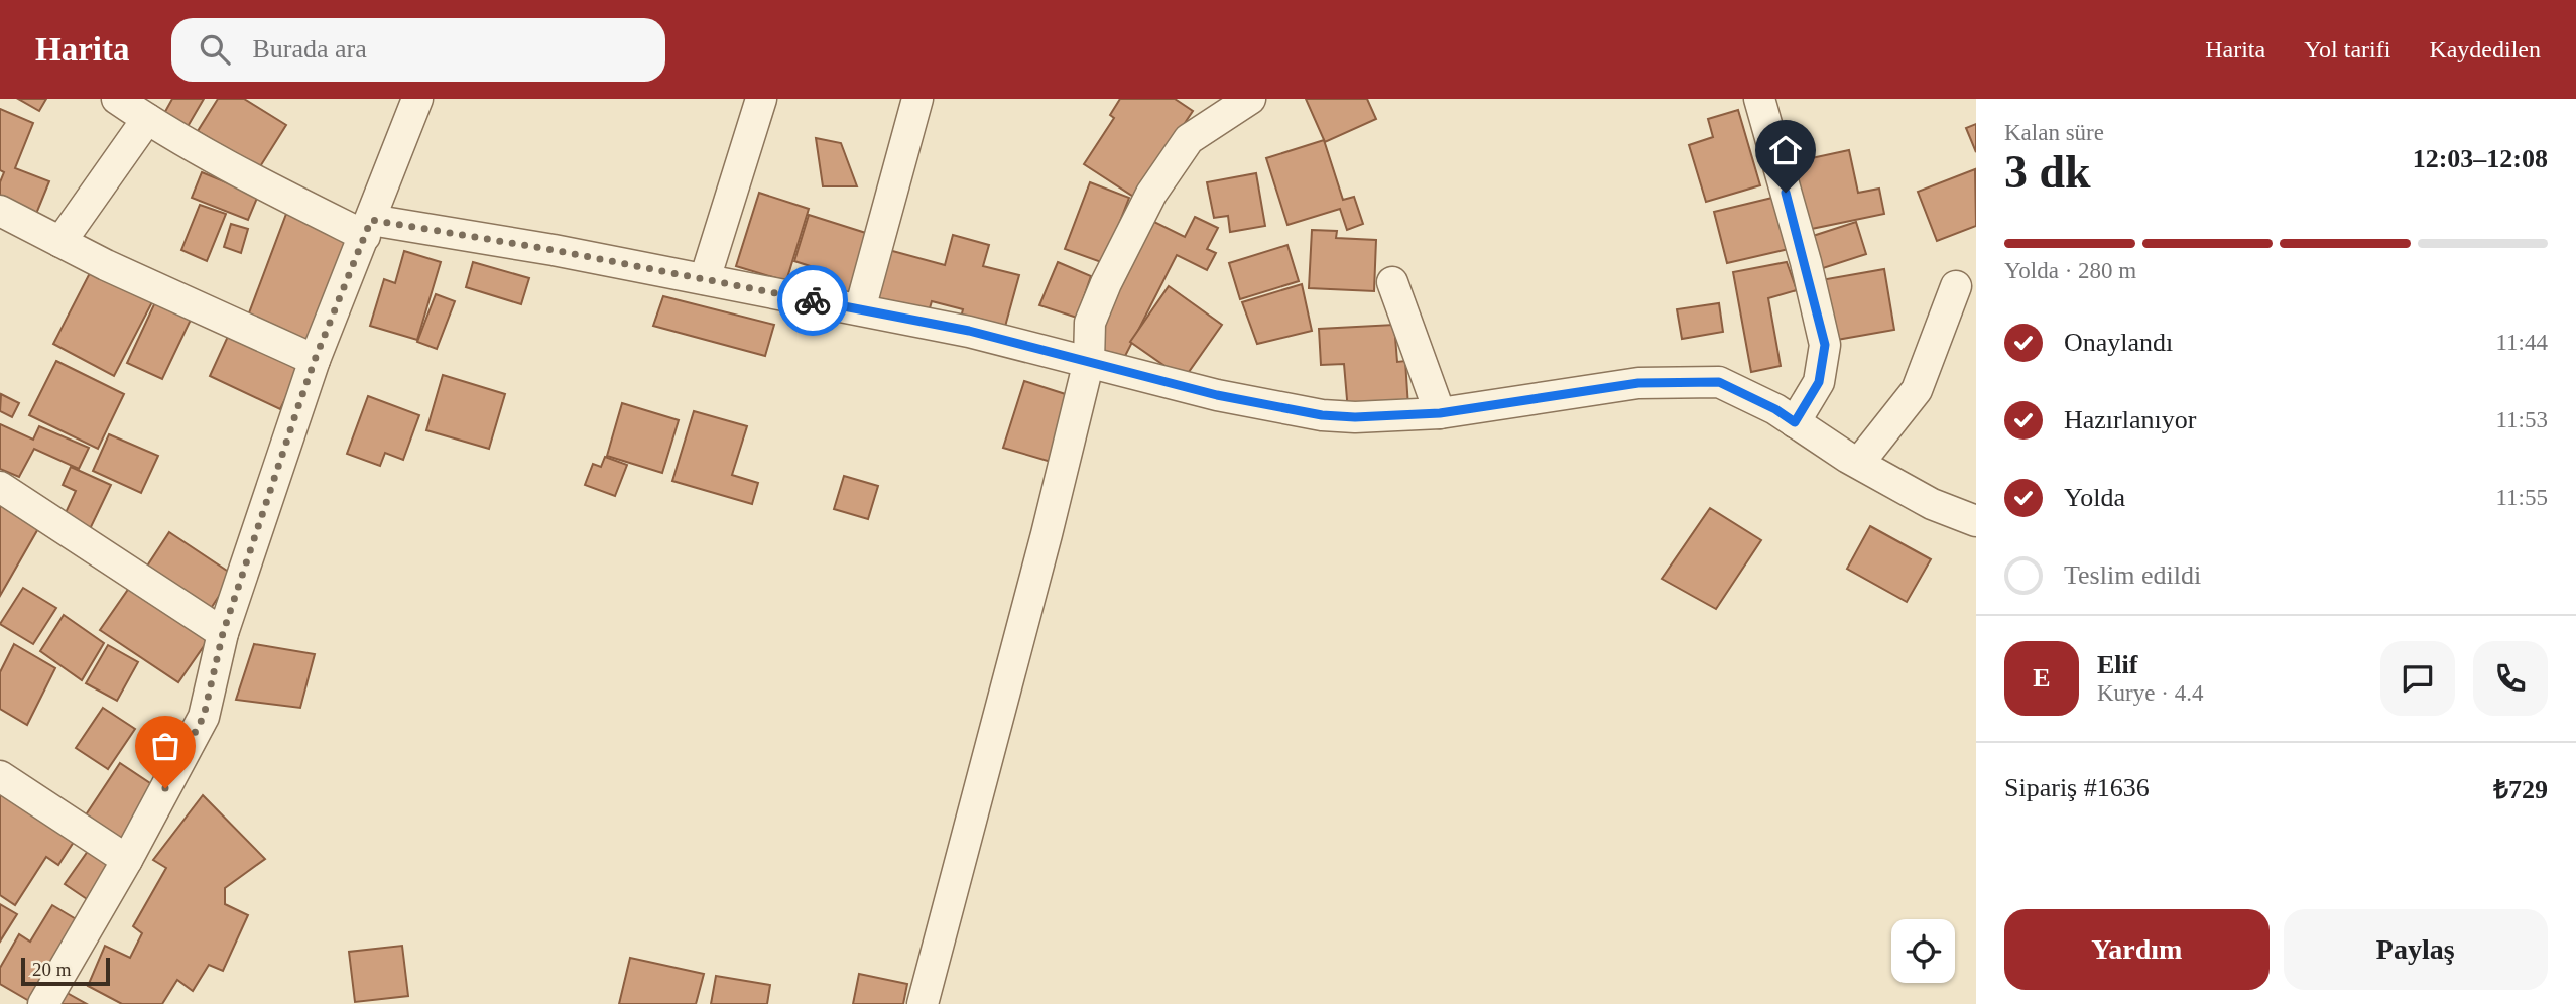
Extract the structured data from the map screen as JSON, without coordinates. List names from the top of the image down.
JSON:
{
  "scale_bar": "20 m",
  "page": {
    "header": "Harita",
    "search": "Burada ara",
    "nav": ["Harita", "Yol tarifi", "Kaydedilen"],
    "heading": ["3 dk", "Kalan süre", "12:03–12:08"],
    "panel": [
      "Elif",
      "Kurye · 4.4",
      "Sipariş #1636",
      "₺729"
    ],
    "bar": "Yolda · 280 m",
    "list": [
      ["Onaylandı", "11:44"],
      ["Hazırlanıyor", "11:53"],
      ["Yolda", "11:55"],
      "Teslim edildi"
    ],
    "round": "E",
    "buttons": ["Yardım", "Paylaş"],
    "scale": "20 m"
  }
}
